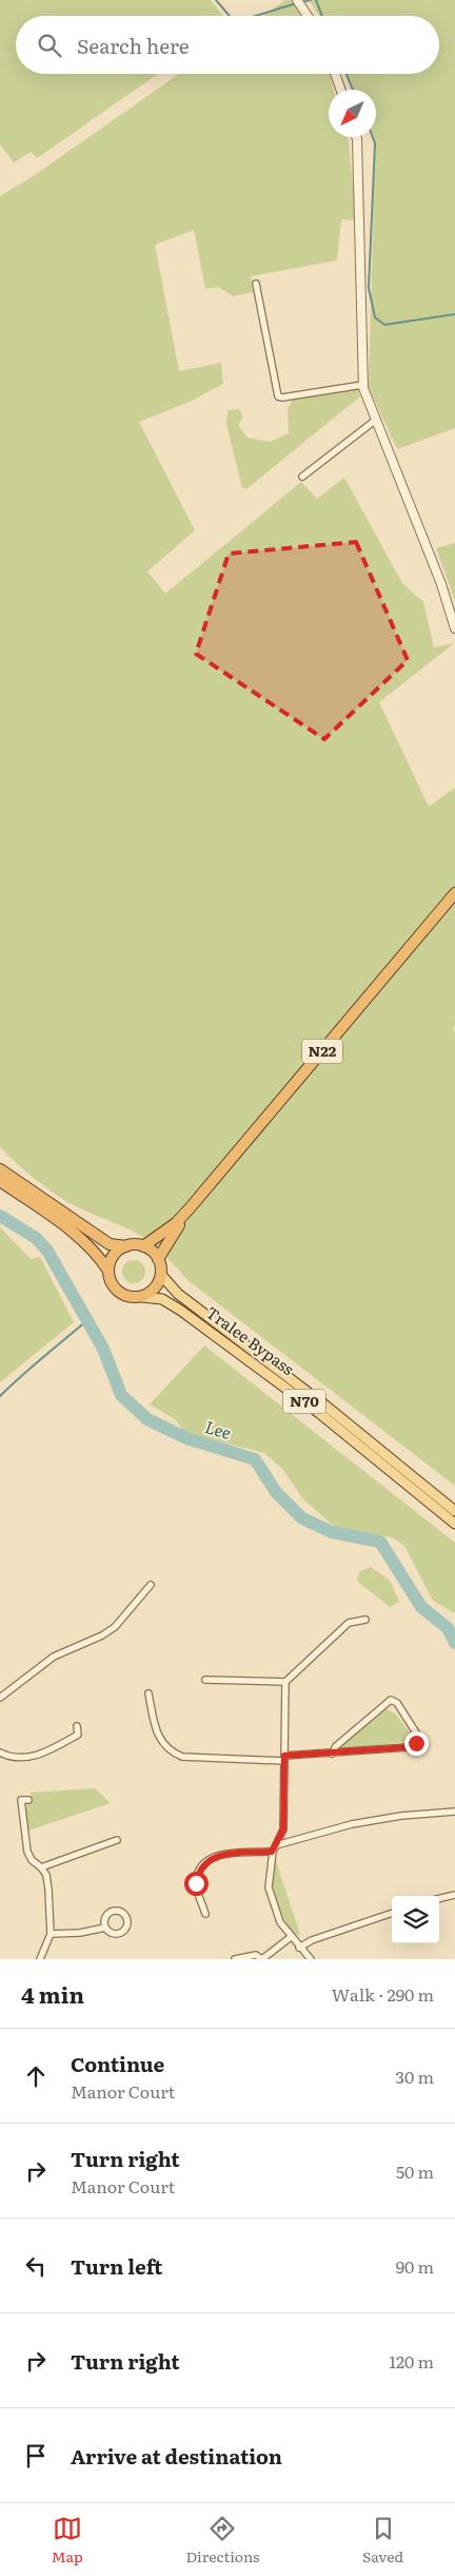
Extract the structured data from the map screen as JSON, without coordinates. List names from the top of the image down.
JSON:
{
  "streets": {
    "highway": ["N22"],
    "main road": ["Tralee Bypass", "N70"]
  },
  "crossings": [
    ["N22", "Tralee Bypass"]
  ],
  "water": ["Lee"],
  "north": "bottom left",
  "page": {
    "search": "Search here",
    "heading": ["4 min", "Walk · 290 m"],
    "list": [
      ["Continue", "Manor Court", "30 m"],
      ["Turn right", "Manor Court", "50 m"],
      ["Turn left", "90 m"],
      ["Turn right", "120 m"],
      "Arrive at destination"
    ],
    "nav": ["Map", "Directions", "Saved"]
  }
}
